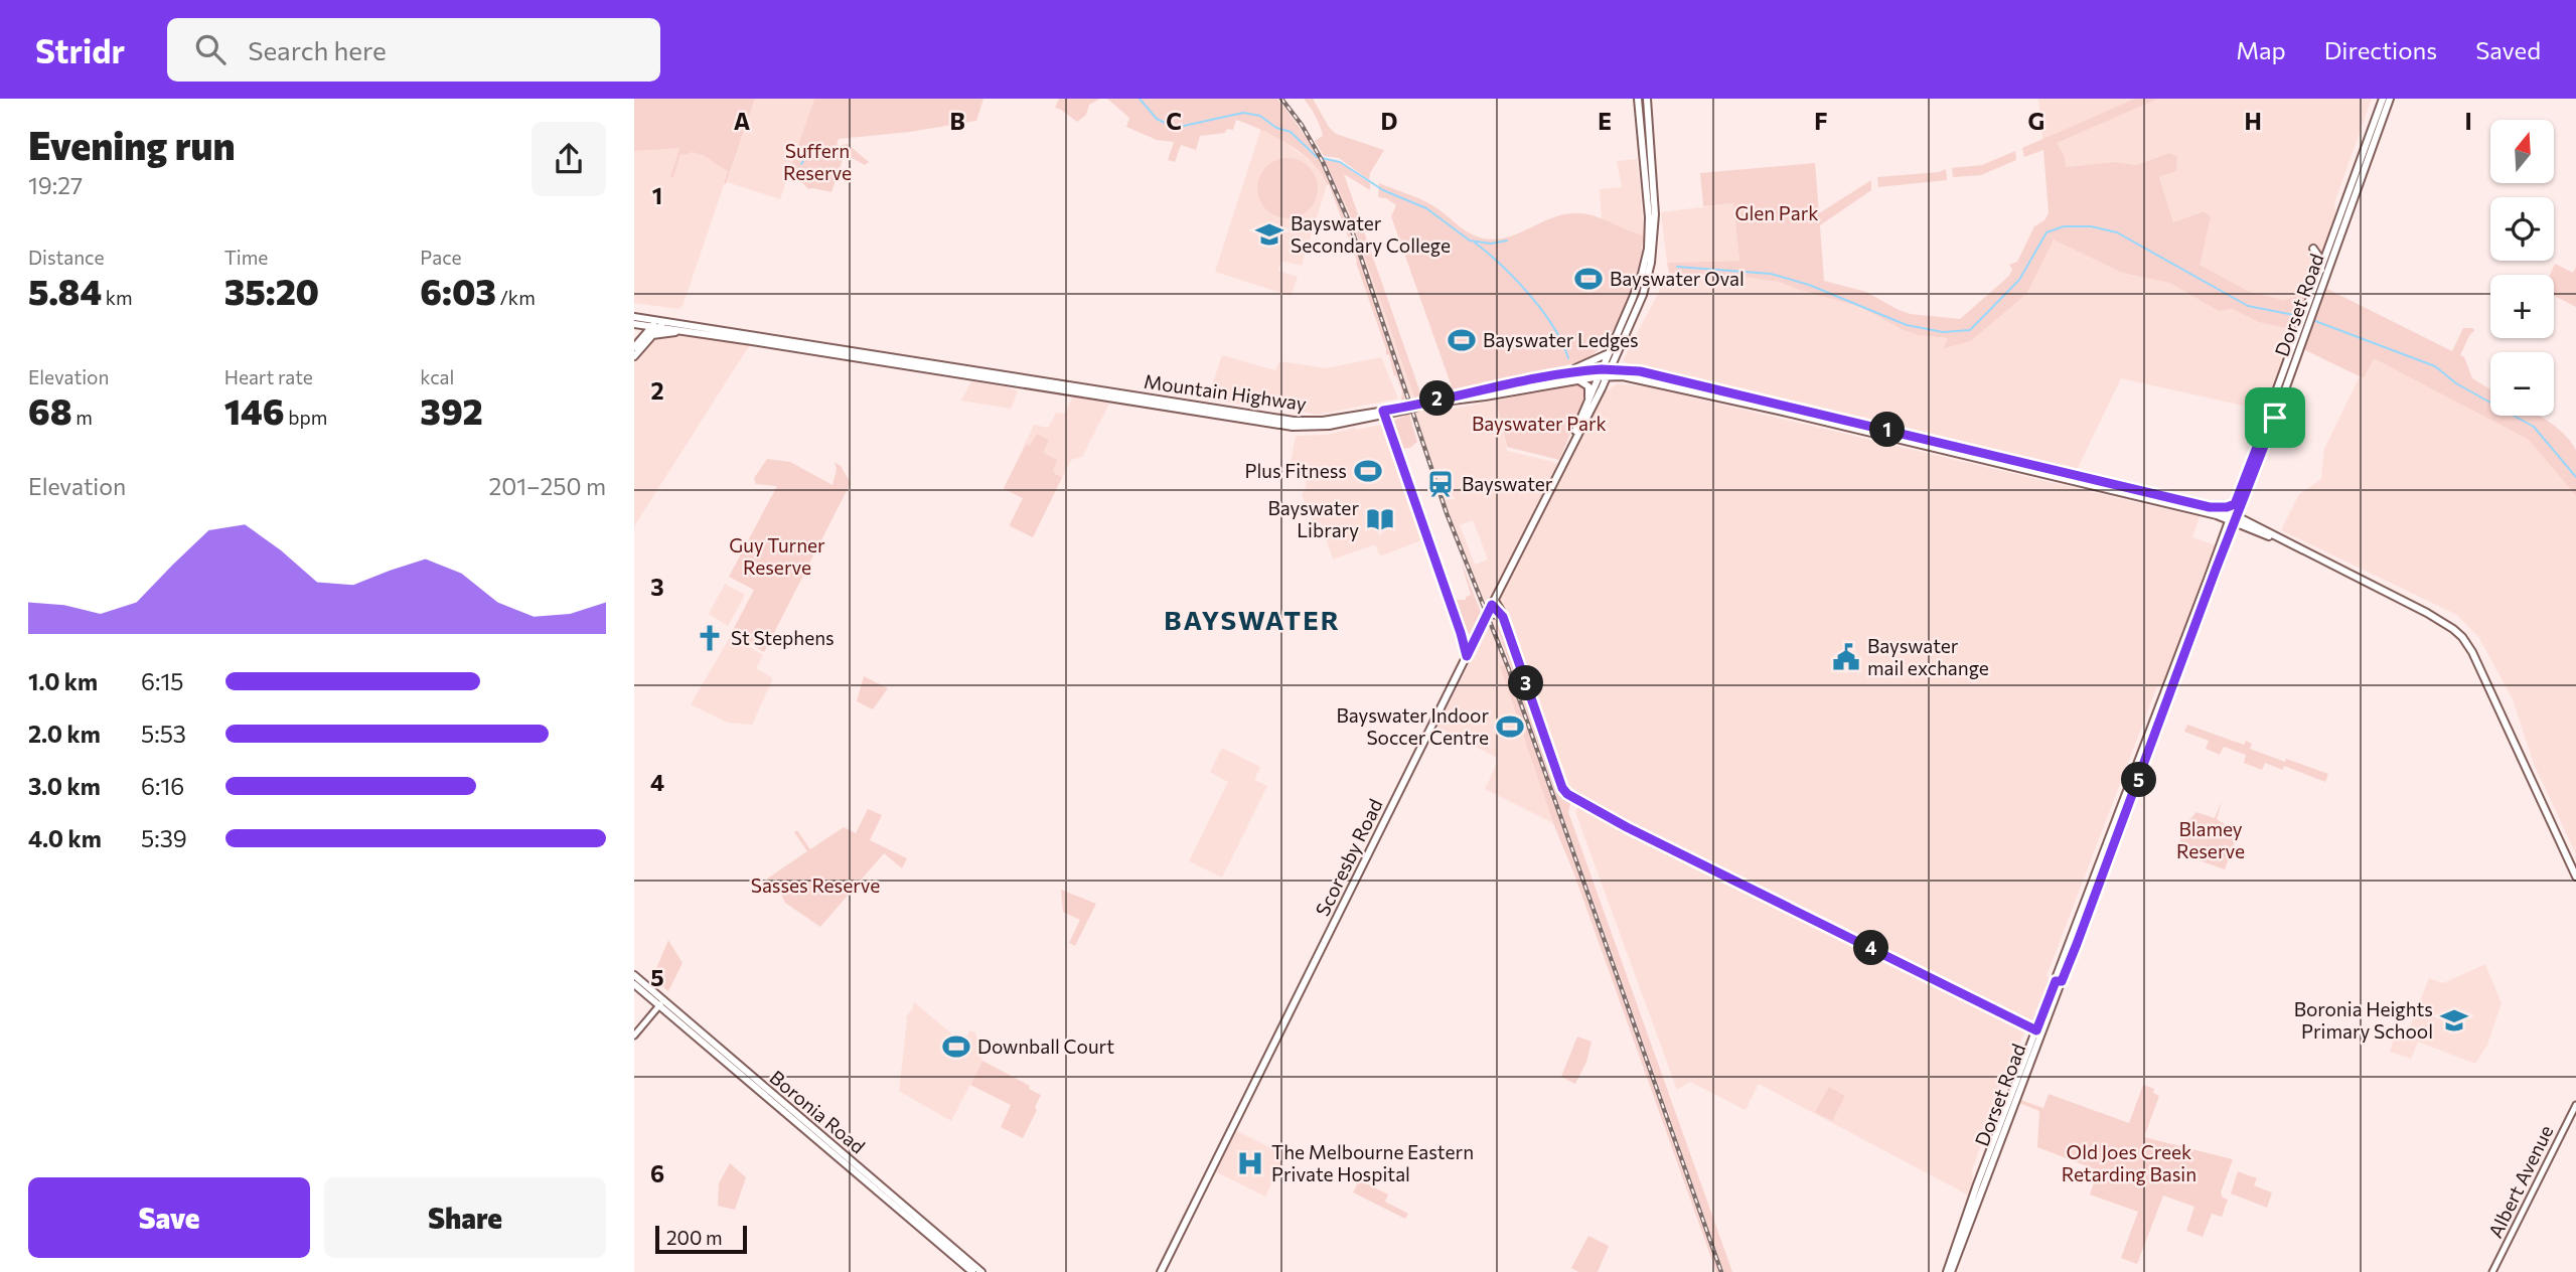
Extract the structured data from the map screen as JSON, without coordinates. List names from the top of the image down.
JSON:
{
  "streets": {
    "main road": [
      "Dorset Road",
      "Mountain Highway",
      "Scoresby Road",
      "Boronia Road",
      "Albert Avenue"
    ]
  },
  "crossings": [
    ["Dorset Road", "Mountain Highway"],
    ["Mountain Highway", "Scoresby Road"]
  ],
  "districts": ["BAYSWATER"],
  "parks": [
    "Suffern Reserve",
    "Glen Park",
    "Bayswater Park",
    "Guy Turner Reserve",
    "Blamey Reserve",
    "Sasses Reserve",
    "Old Joes Creek Retarding Basin"
  ],
  "places": {
    "school or university": ["Bayswater Secondary College", "Boronia Heights Primary School"],
    "sports": [
      "Bayswater Oval",
      "Bayswater Ledges",
      "Plus Fitness",
      "Bayswater Indoor Soccer Centre",
      "Downball Court"
    ],
    "station": ["Bayswater"],
    "library": ["Bayswater Library"],
    "church": ["St Stephens"],
    "public building": ["Bayswater mail exchange"],
    "hospital": ["The Melbourne Eastern Private Hospital"]
  },
  "scale_bar": "200 m",
  "north": "top",
  "page": {
    "header": "Stridr",
    "search": "Search here",
    "nav": ["Map", "Directions", "Saved"],
    "heading": ["Evening run", "19:27"],
    "map_buttons": ["+", "−"],
    "stats": [
      ["Distance", "5.84 km"],
      ["Time", "35:20"],
      ["Pace", "6:03 /km"],
      ["Elevation", "68 m"],
      ["Heart rate", "146 bpm"],
      ["kcal", "392"]
    ],
    "pins": [
      "2",
      "1",
      "3",
      "5",
      "4"
    ],
    "chart": ["Elevation", "201–250 m"],
    "list": [
      {
        "name": "1.0 km",
        "note": "6:15"
      },
      {
        "name": "2.0 km",
        "note": "5:53"
      },
      {
        "name": "3.0 km",
        "note": "6:16"
      },
      {
        "name": "4.0 km",
        "note": "5:39"
      }
    ],
    "buttons": ["Save", "Share"],
    "scale": "200 m"
  },
  "grid": {
    "columns": [
      "A",
      "B",
      "C",
      "D",
      "E",
      "F",
      "G",
      "H",
      "I"
    ],
    "rows": [
      "1",
      "2",
      "3",
      "4",
      "5",
      "6"
    ]
  }
}
